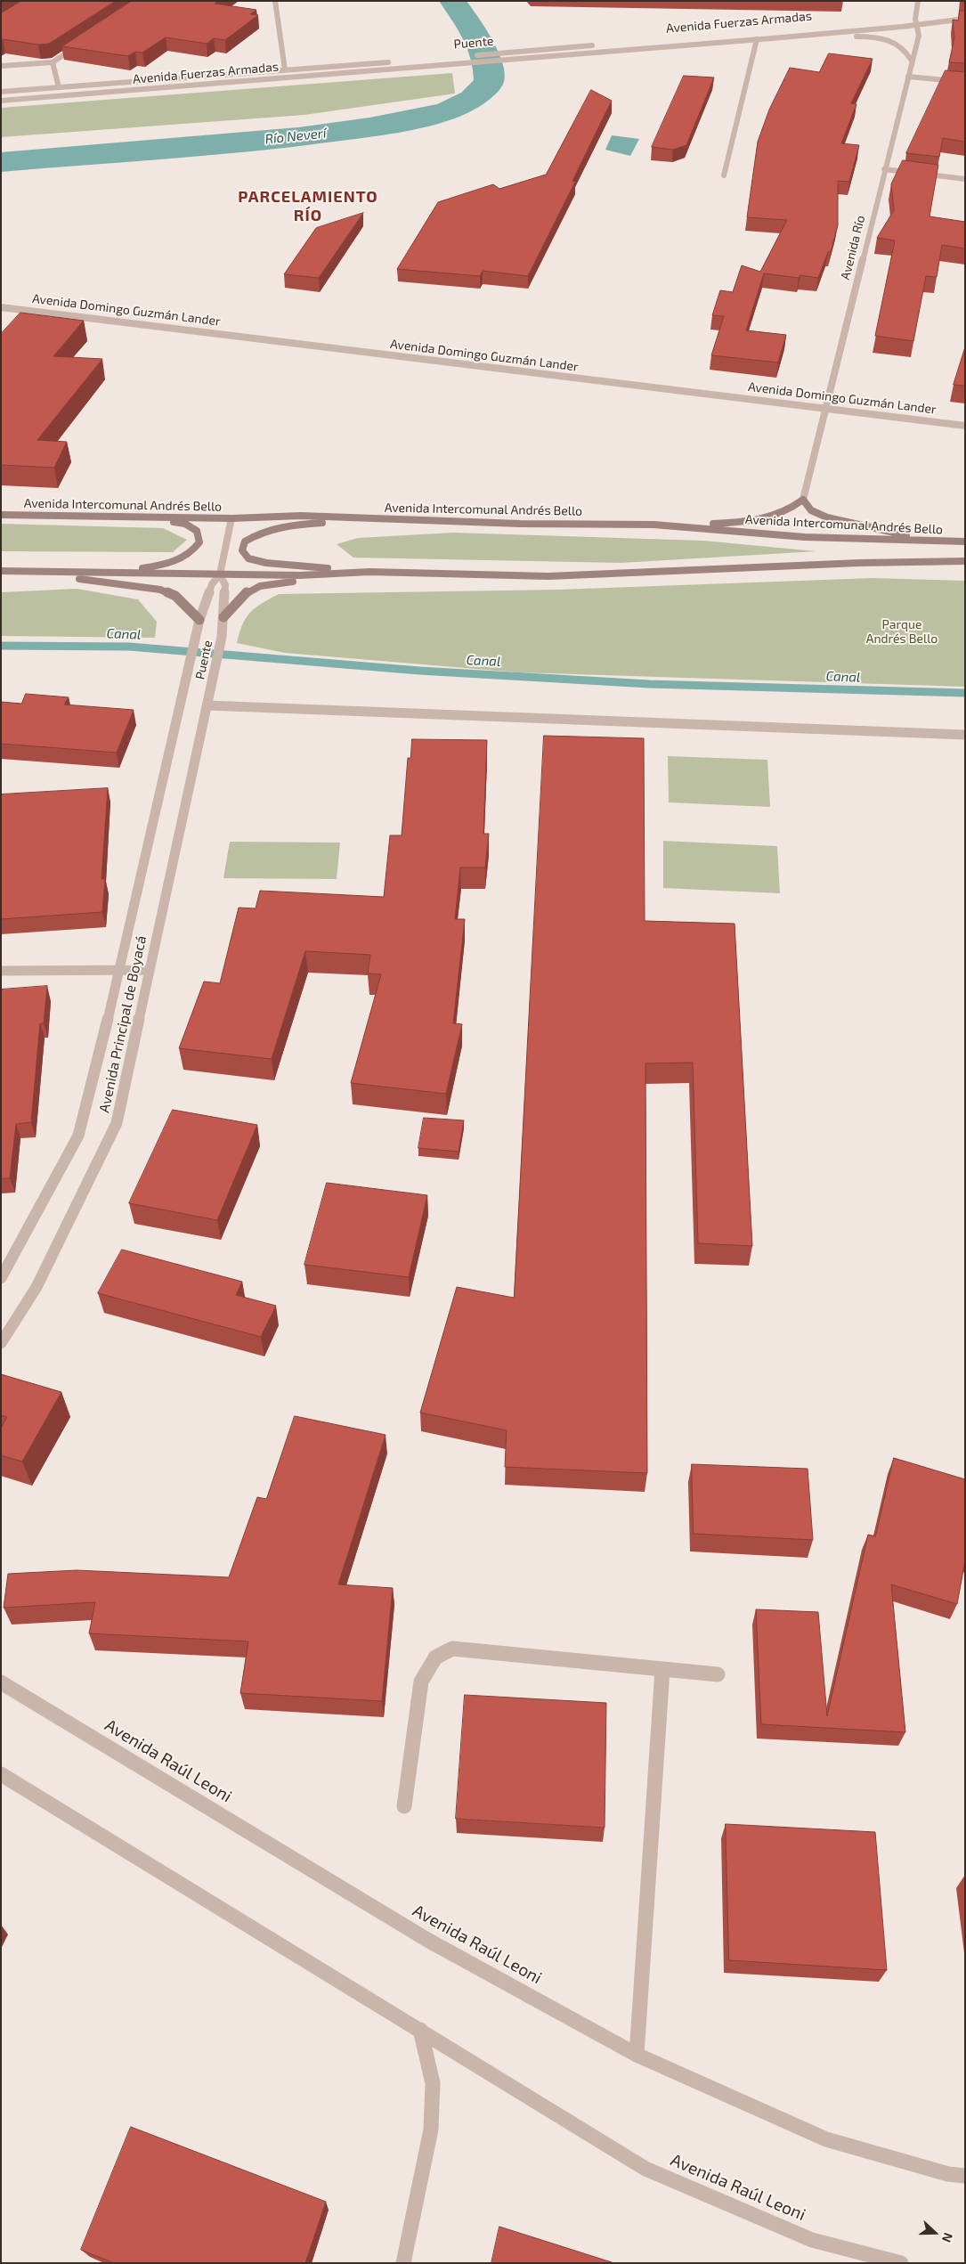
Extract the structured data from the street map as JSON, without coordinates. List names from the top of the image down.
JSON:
{
  "streets": {
    "main road": ["Avenida Intercomunal Andrés Bello"],
    "street": [
      "Avenida Fuerzas Armadas",
      "Puente",
      "Avenida Río",
      "Avenida Domingo Guzmán Lander",
      "Avenida Principal de Boyacá",
      "Avenida Raúl Leoni"
    ]
  },
  "crossings": [
    ["Avenida Fuerzas Armadas", "Puente"],
    ["Avenida Fuerzas Armadas", "Avenida Río"],
    ["Puente", "Avenida Principal de Boyacá"],
    ["Avenida Río", "Avenida Domingo Guzmán Lander"]
  ],
  "districts": ["PARCELAMIENTO RÍO"],
  "water": ["Río Neverí", "Canal"],
  "parks": ["Parque Andrés Bello"],
  "north": "right"
}
